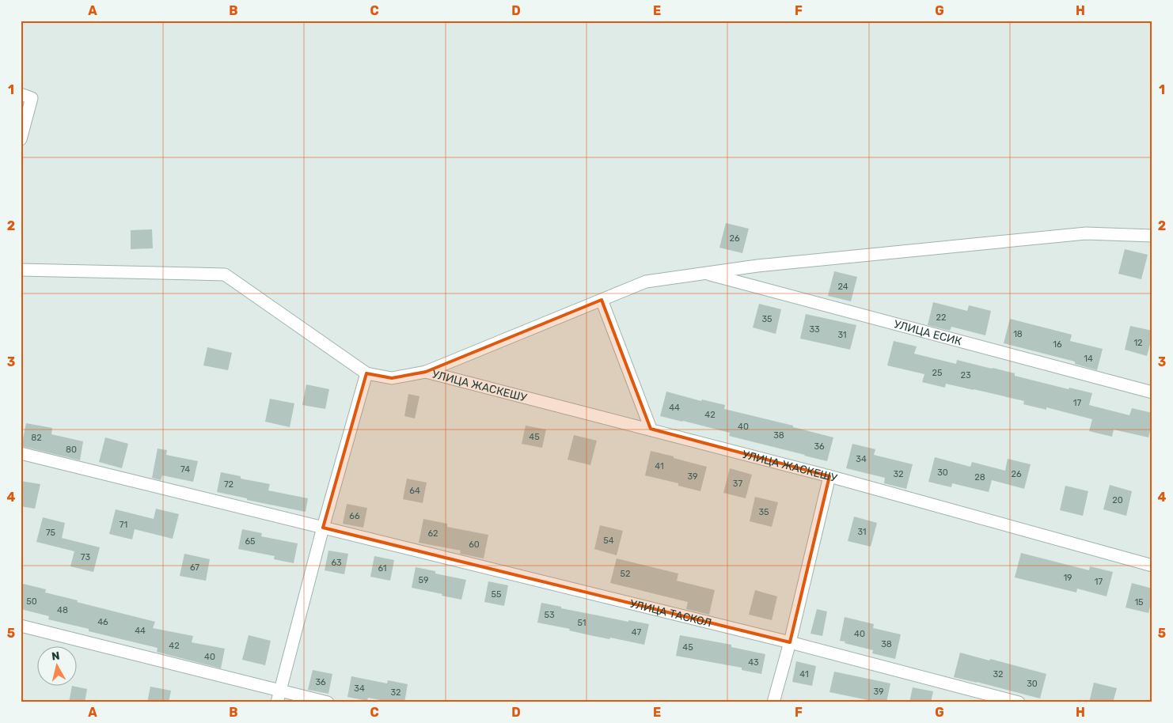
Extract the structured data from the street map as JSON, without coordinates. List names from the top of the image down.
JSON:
{
  "streets": {
    "street": ["УЛИЦА ЕСИК", "УЛИЦА ЖАСКЕШУ", "УЛИЦА ТАСКОЛ"]
  },
  "house_numbers": [
    "26",
    "24",
    "22",
    "35",
    "33",
    "18",
    "31",
    "12",
    "16",
    "14",
    "25",
    "23",
    "17",
    "44",
    "42",
    "40",
    "38",
    "45",
    "82",
    "36",
    "80",
    "34",
    "41",
    "74",
    "30",
    "32",
    "26",
    "39",
    "28",
    "37",
    "72",
    "64",
    "20",
    "35",
    "66",
    "71",
    "31",
    "75",
    "62",
    "54",
    "65",
    "60",
    "73",
    "63",
    "67",
    "61",
    "52",
    "19",
    "59",
    "17",
    "55",
    "50",
    "15",
    "48",
    "53",
    "46",
    "51",
    "44",
    "47",
    "40",
    "38",
    "42",
    "45",
    "40",
    "43",
    "41",
    "32",
    "36",
    "30",
    "34",
    "39",
    "32"
  ],
  "north": "top",
  "grid": {
    "columns": [
      "A",
      "B",
      "C",
      "D",
      "E",
      "F",
      "G",
      "H"
    ],
    "rows": [
      "1",
      "2",
      "3",
      "4",
      "5"
    ]
  }
}
